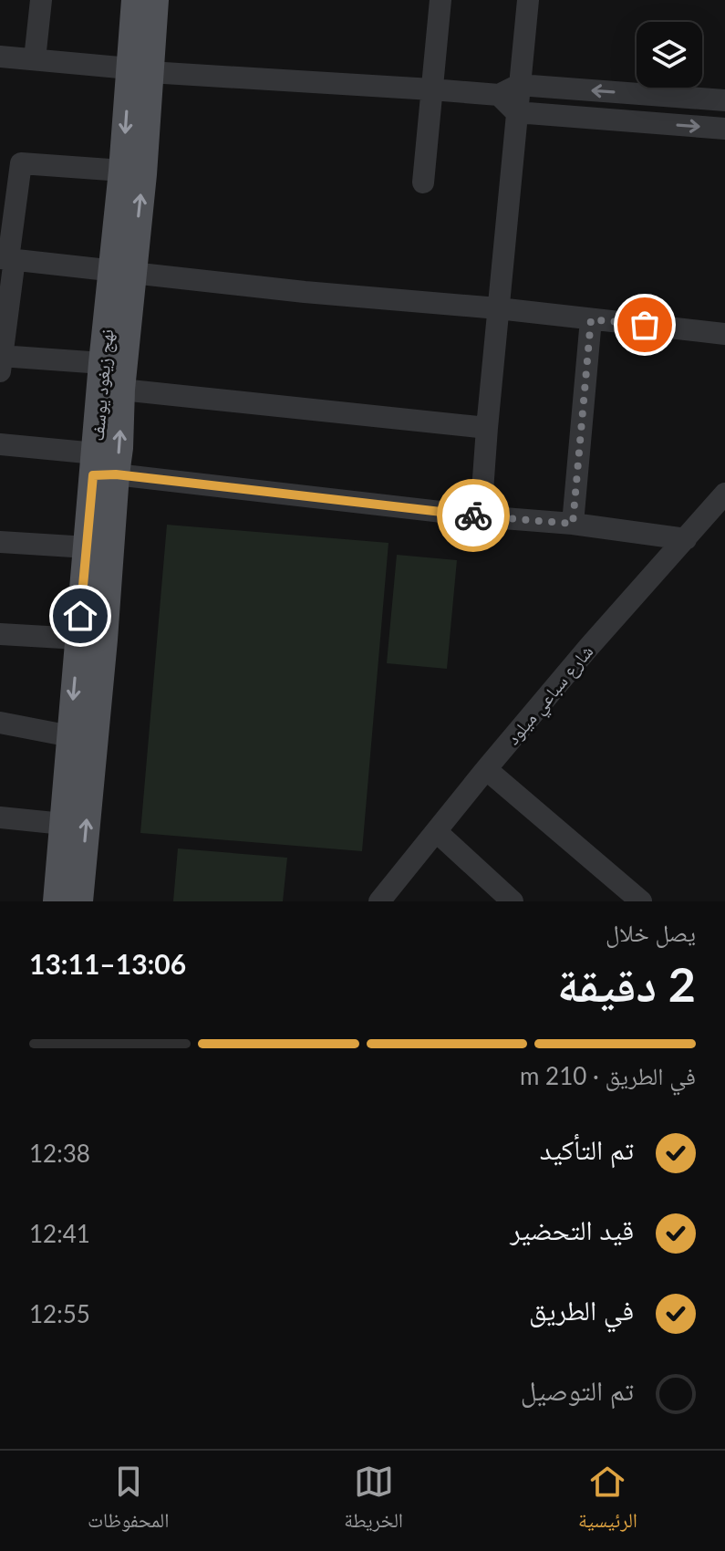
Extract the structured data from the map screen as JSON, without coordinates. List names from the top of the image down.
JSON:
{
  "streets": {
    "main road": ["نهج زيغود يوسف"],
    "street": ["شارع سباعي ميلود"]
  },
  "page": {
    "heading": ["2 دقيقة", "يصل خلال", "13:06–13:11"],
    "bar": "في الطريق · 210 m",
    "list": [
      ["تم التأكيد", "12:38"],
      ["قيد التحضير", "12:41"],
      ["في الطريق", "12:55"],
      "تم التوصيل"
    ],
    "tabs": ["الرئيسية", "الخريطة", "المحفوظات"]
  }
}
